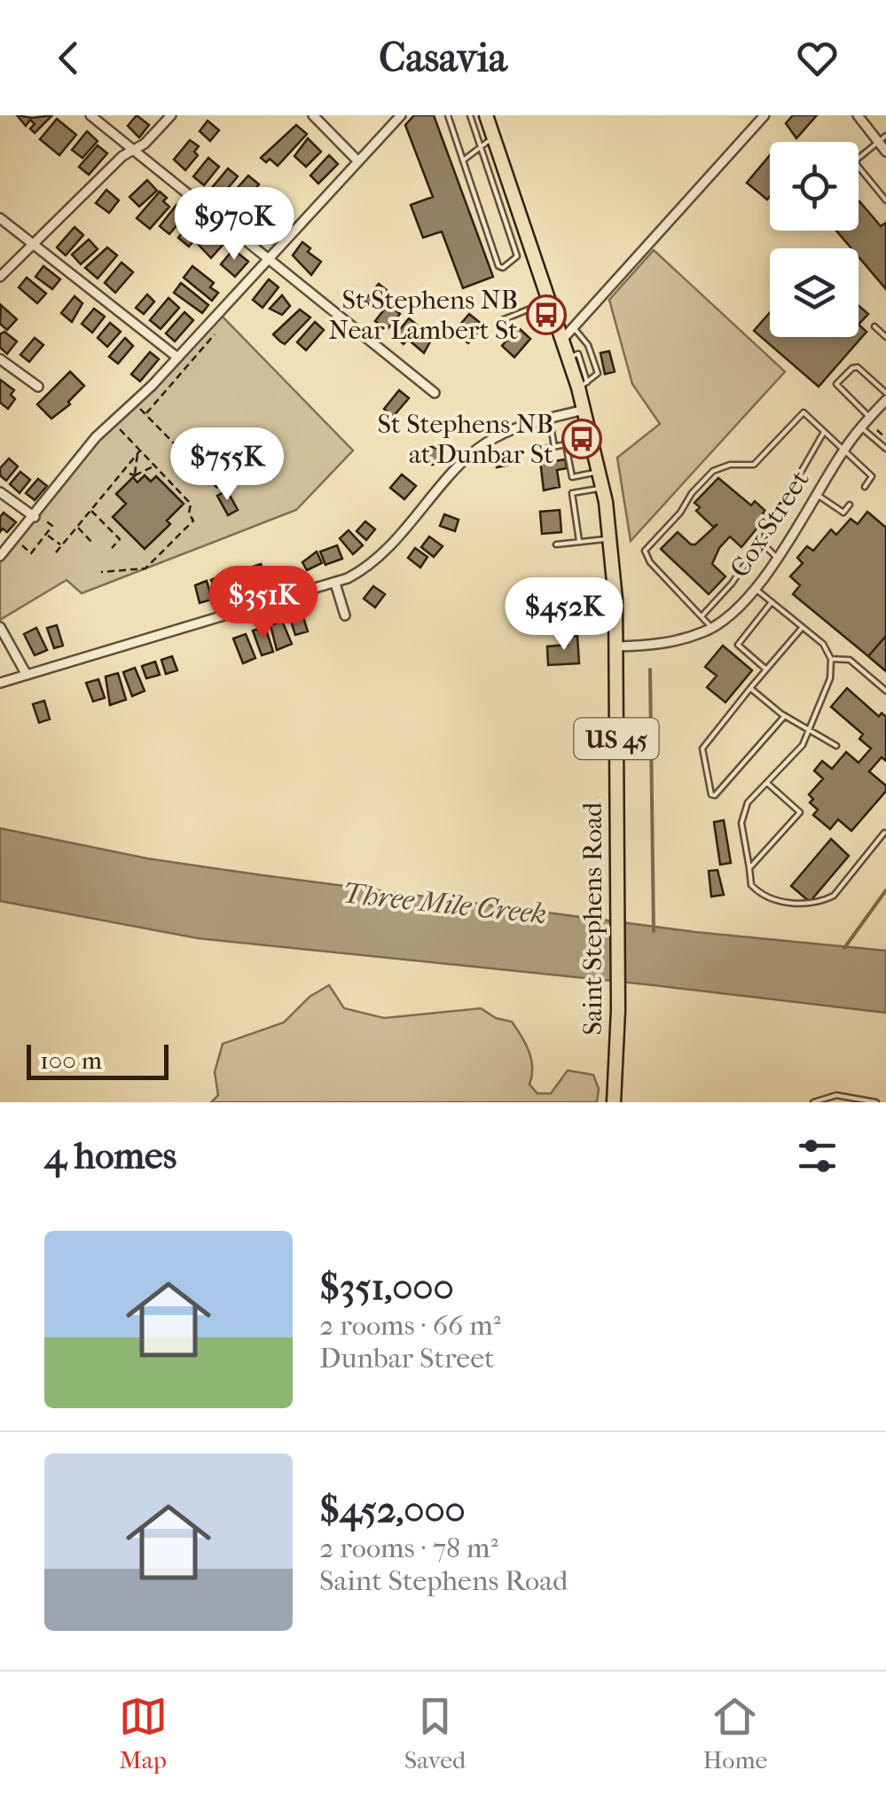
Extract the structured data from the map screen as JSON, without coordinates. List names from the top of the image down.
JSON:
{
  "streets": {
    "main road": ["US 45", "Saint Stephens Road"],
    "street": ["Cox Street"]
  },
  "crossings": [
    ["Cox Street", "Saint Stephens Road"]
  ],
  "water": ["Three Mile Creek"],
  "places": {
    "bus stop": ["St Stephens NB Near Lambert St", "St Stephens NB at Dunbar St"]
  },
  "scale_bar": "100 m",
  "page": {
    "header": "Casavia",
    "price": [
      "$970K",
      "$755K",
      "$351K",
      "$452K"
    ],
    "scale": "100 m",
    "heading": "4 homes",
    "list": [
      {
        "name": "$351,000",
        "note": "2 rooms · 66 m² · Dunbar Street"
      },
      {
        "name": "$452,000",
        "note": "2 rooms · 78 m² · Saint Stephens Road"
      }
    ],
    "tabs": ["Map", "Saved", "Home"]
  }
}
